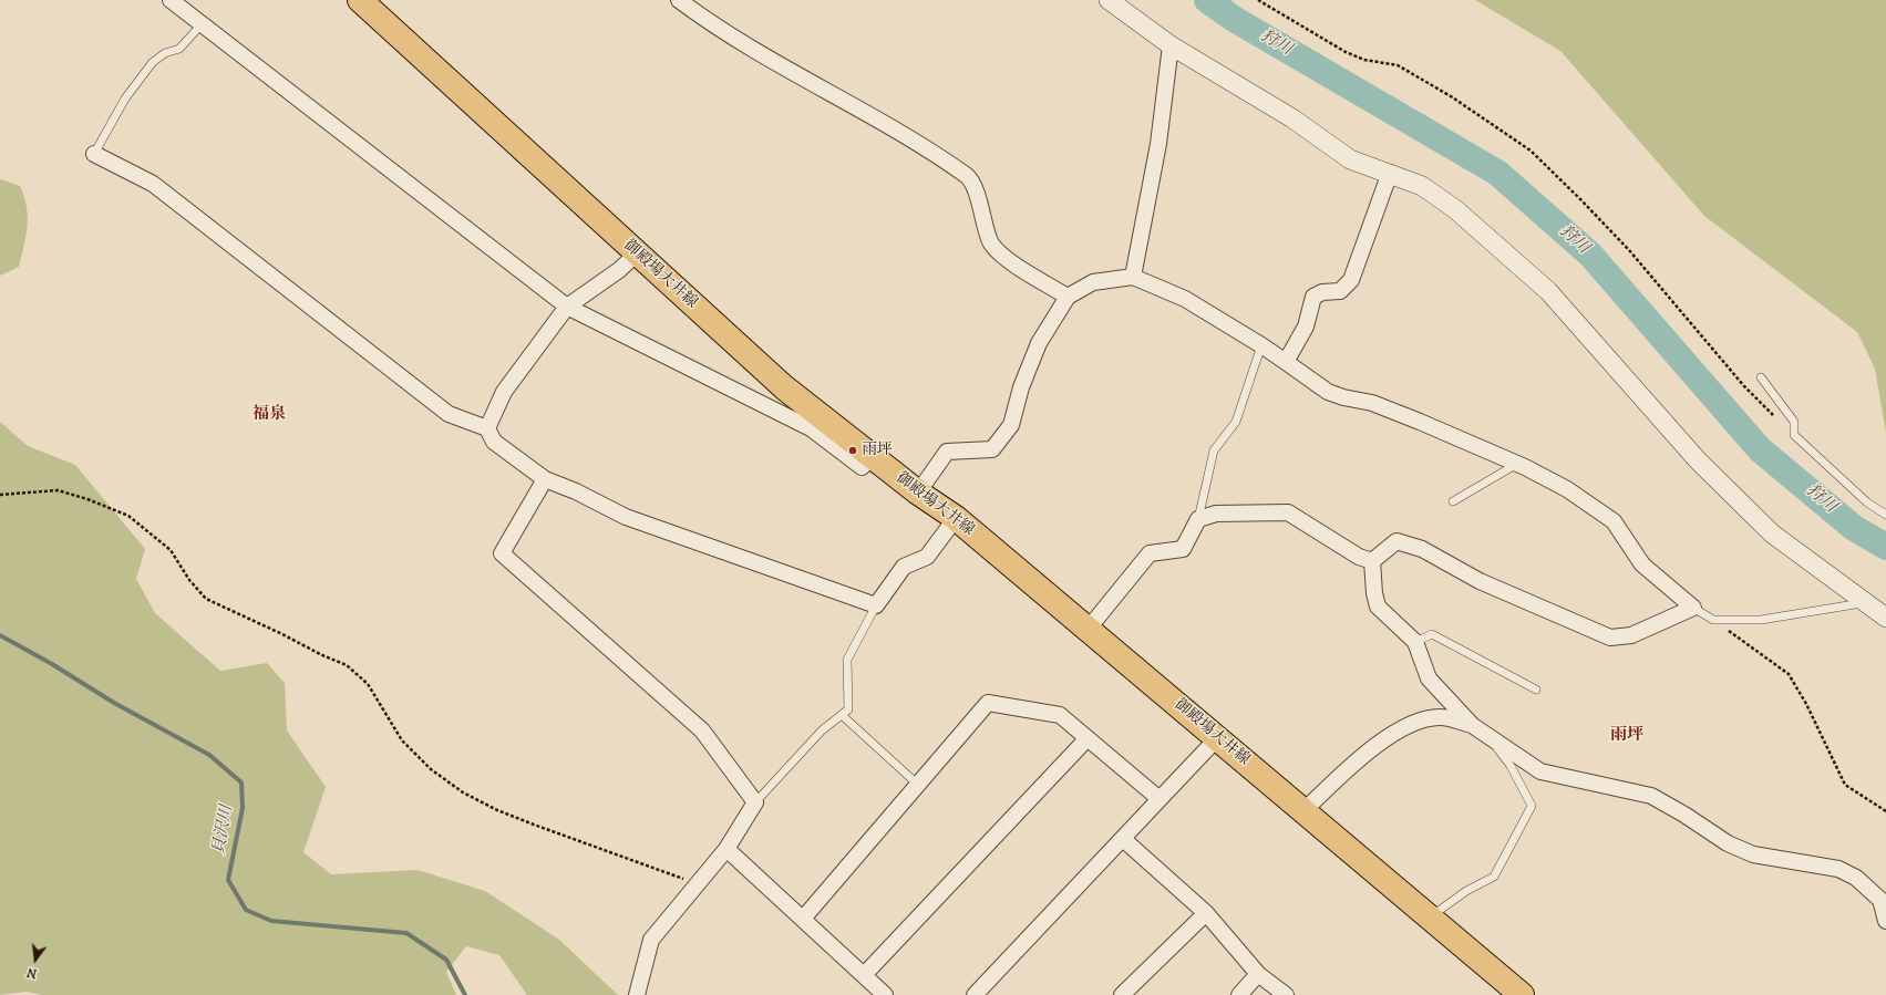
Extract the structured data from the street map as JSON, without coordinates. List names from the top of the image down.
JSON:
{
  "streets": {
    "main road": ["御殿場大井線"]
  },
  "districts": ["福泉", "雨坪"],
  "water": ["狩川", "貝沢川"],
  "places": ["雨坪"],
  "north": "bottom"
}
